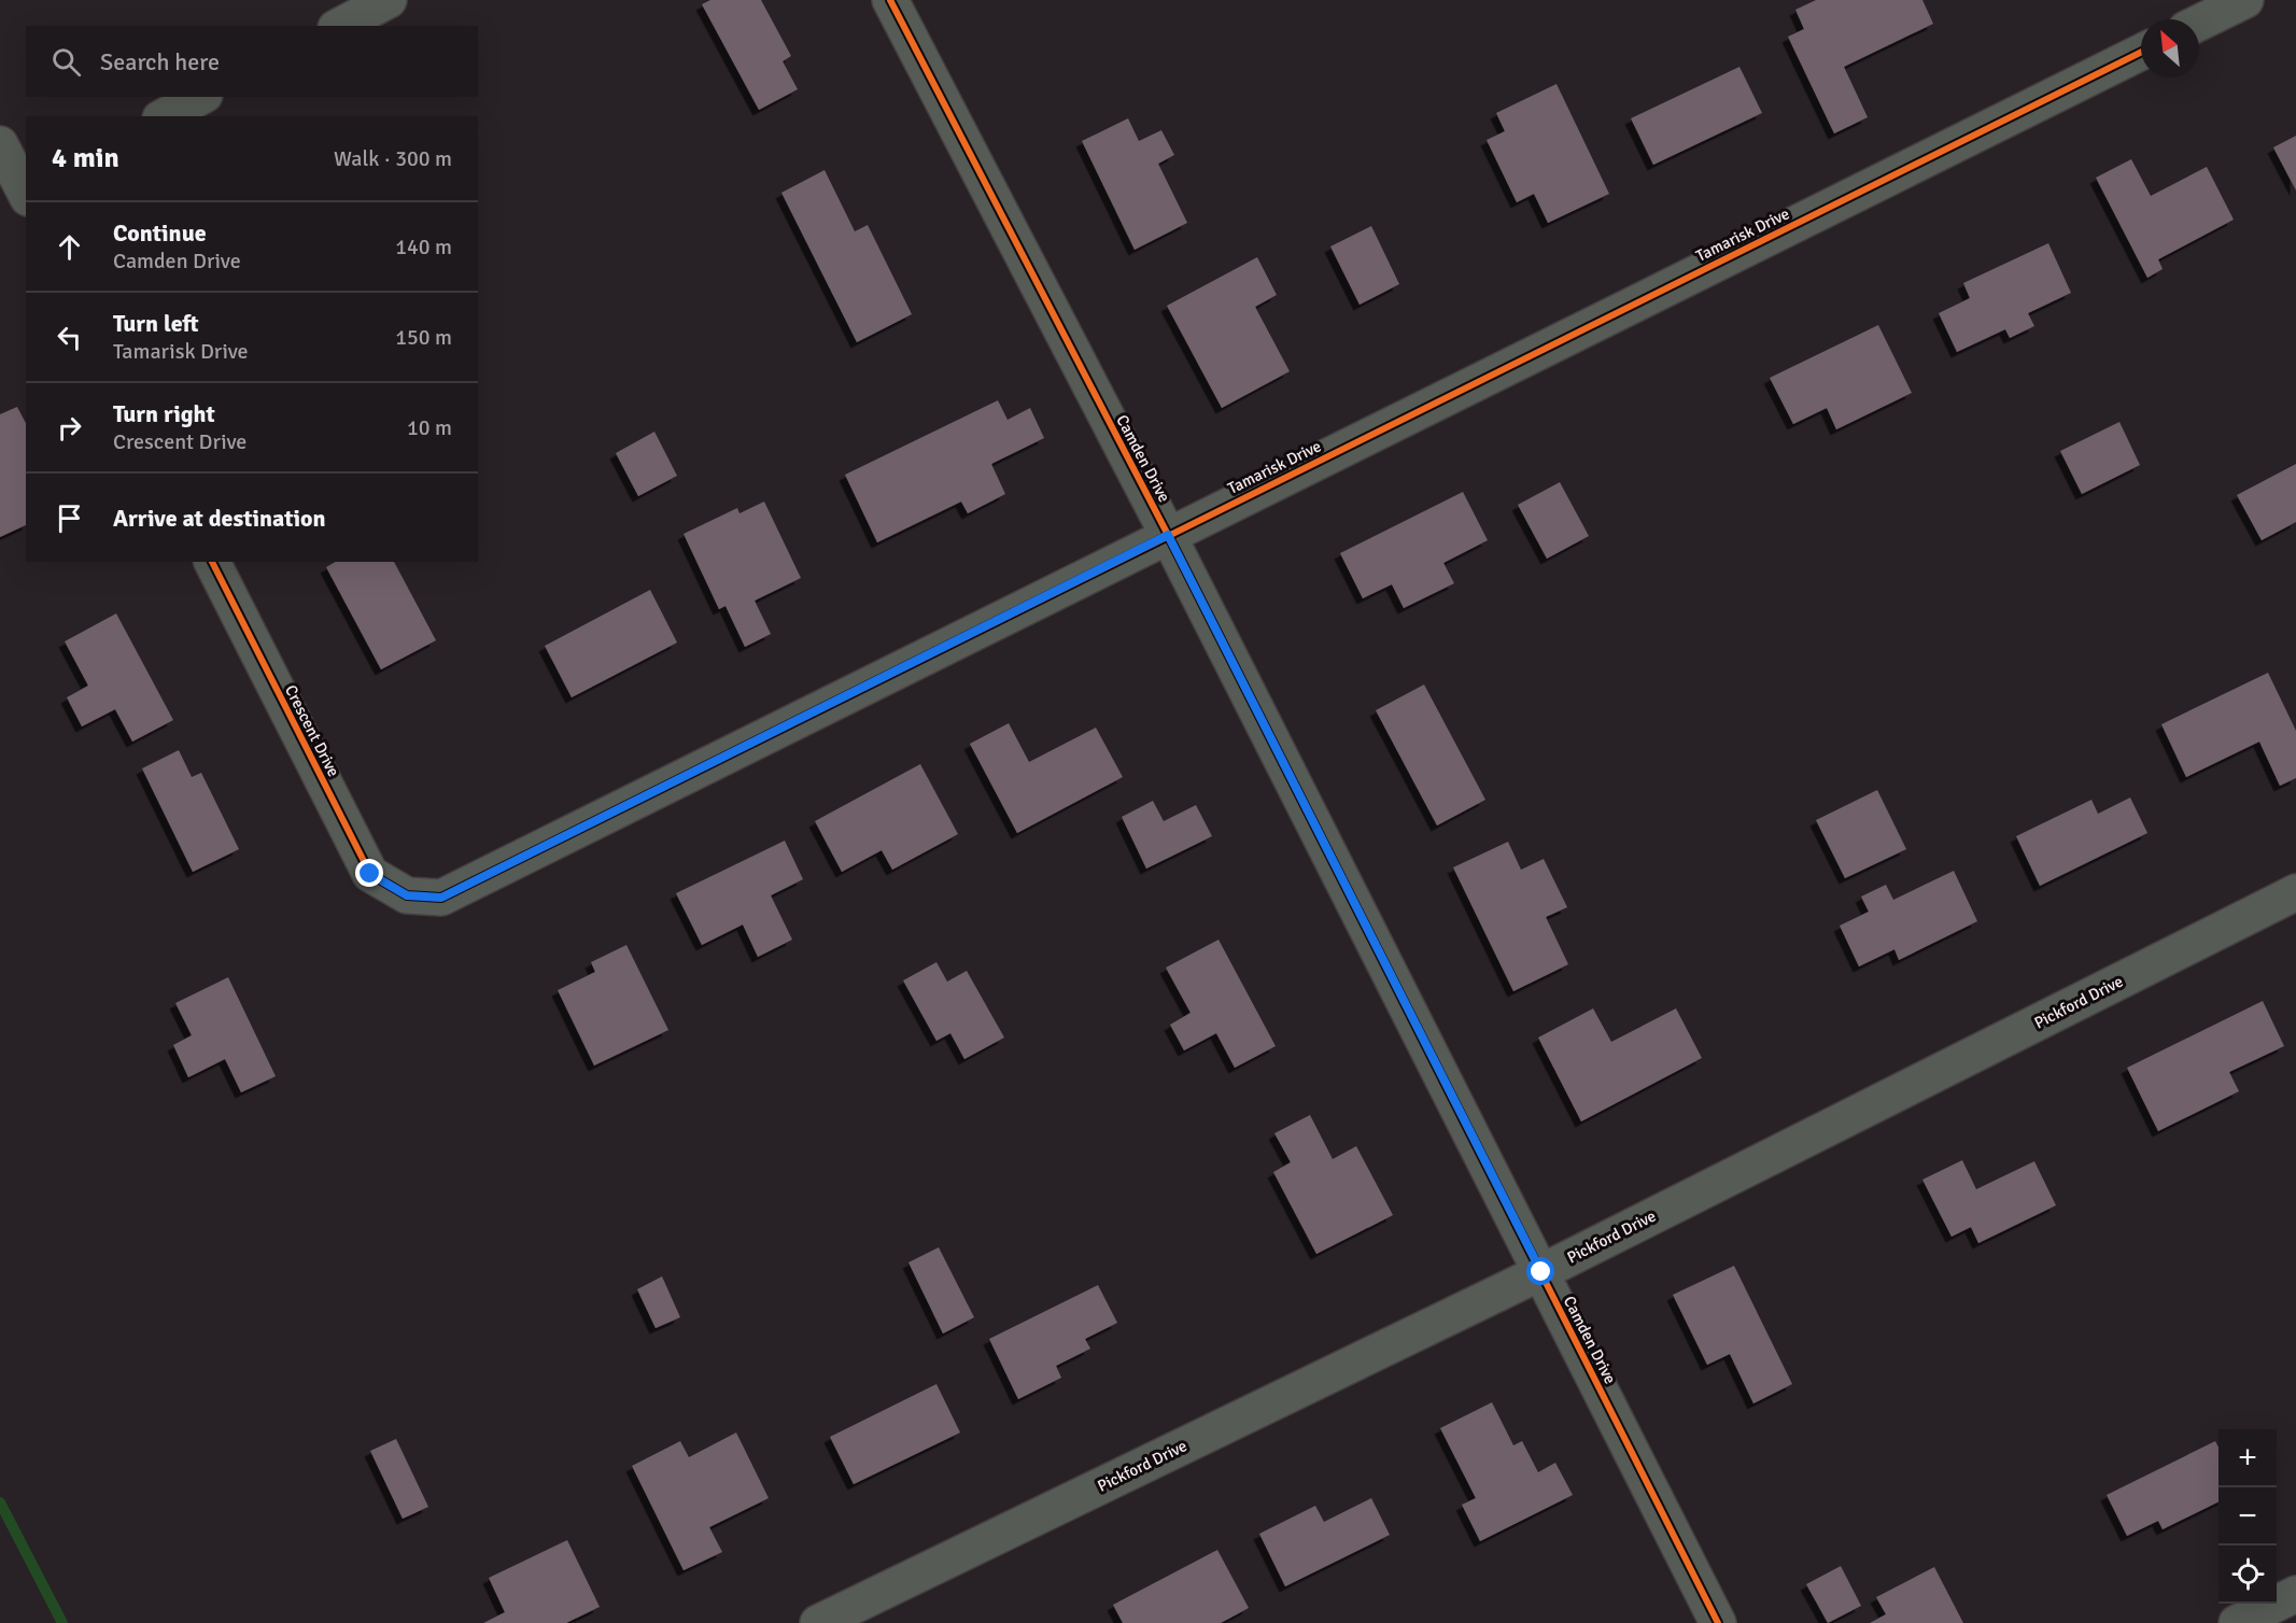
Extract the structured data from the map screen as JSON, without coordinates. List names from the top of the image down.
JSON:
{
  "streets": {
    "street": [
      "Tamarisk Drive",
      "Camden Drive",
      "Crescent Drive",
      "Pickford Drive"
    ]
  },
  "crossings": [
    ["Tamarisk Drive", "Camden Drive"],
    ["Tamarisk Drive", "Crescent Drive"],
    ["Camden Drive", "Pickford Drive"]
  ],
  "north": "top left",
  "page": {
    "search": "Search here",
    "heading": ["4 min", "Walk · 300 m"],
    "list": [
      ["Continue", "Camden Drive", "140 m"],
      ["Turn left", "Tamarisk Drive", "150 m"],
      ["Turn right", "Crescent Drive", "10 m"],
      "Arrive at destination"
    ],
    "map_buttons": ["+", "−"]
  }
}
